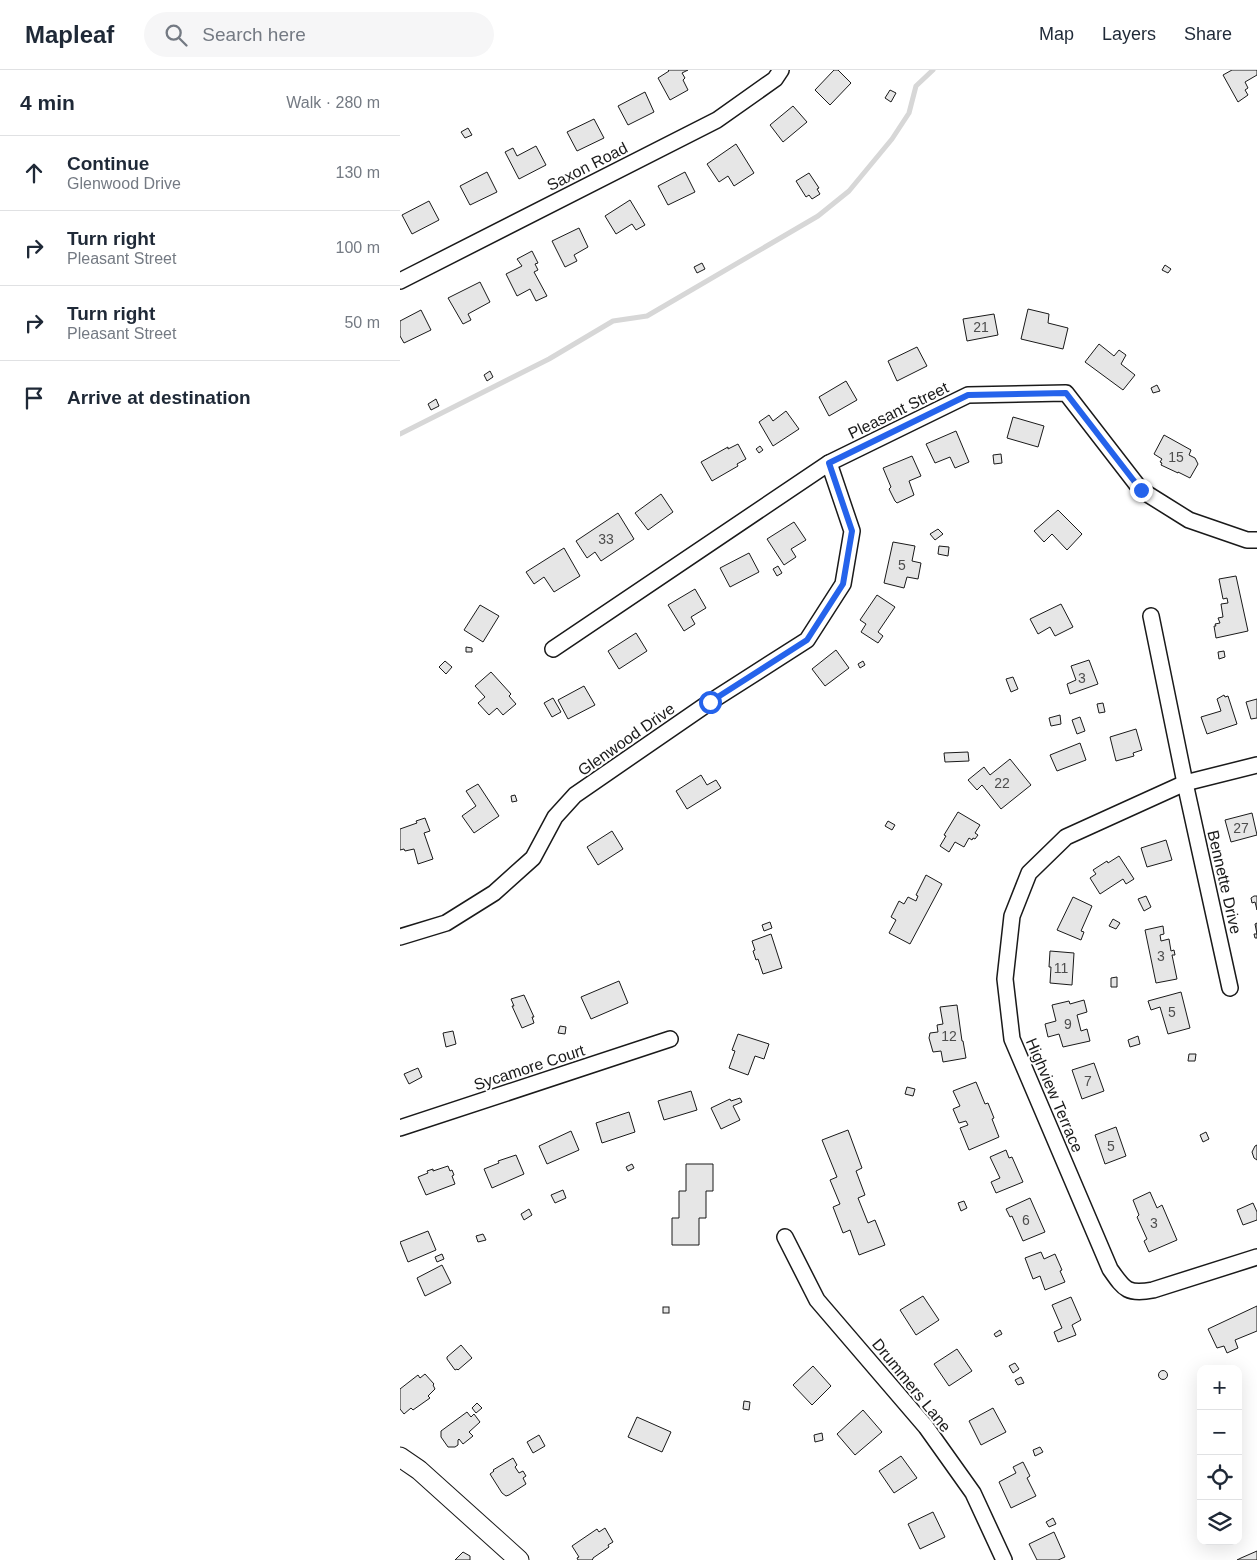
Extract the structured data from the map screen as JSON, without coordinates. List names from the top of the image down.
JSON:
{
  "streets": {
    "street": [
      "Saxon Road",
      "Pleasant Street",
      "Glenwood Drive",
      "Bennette Drive",
      "Sycamore Court",
      "Highview Terrace",
      "Drummers Lane"
    ]
  },
  "crossings": [
    ["Pleasant Street", "Glenwood Drive"],
    ["Bennette Drive", "Highview Terrace"]
  ],
  "house_numbers": [
    "21",
    "15",
    "33",
    "5",
    "3",
    "22",
    "27",
    "3",
    "11",
    "5",
    "9",
    "12",
    "7",
    "5",
    "6",
    "3"
  ],
  "page": {
    "header": "Mapleaf",
    "search": "Search here",
    "nav": ["Map", "Layers", "Share"],
    "heading": ["4 min", "Walk · 280 m"],
    "list": [
      ["Continue", "Glenwood Drive", "130 m"],
      ["Turn right", "Pleasant Street", "100 m"],
      ["Turn right", "Pleasant Street", "50 m"],
      "Arrive at destination"
    ],
    "map_buttons": ["+", "−"]
  }
}
